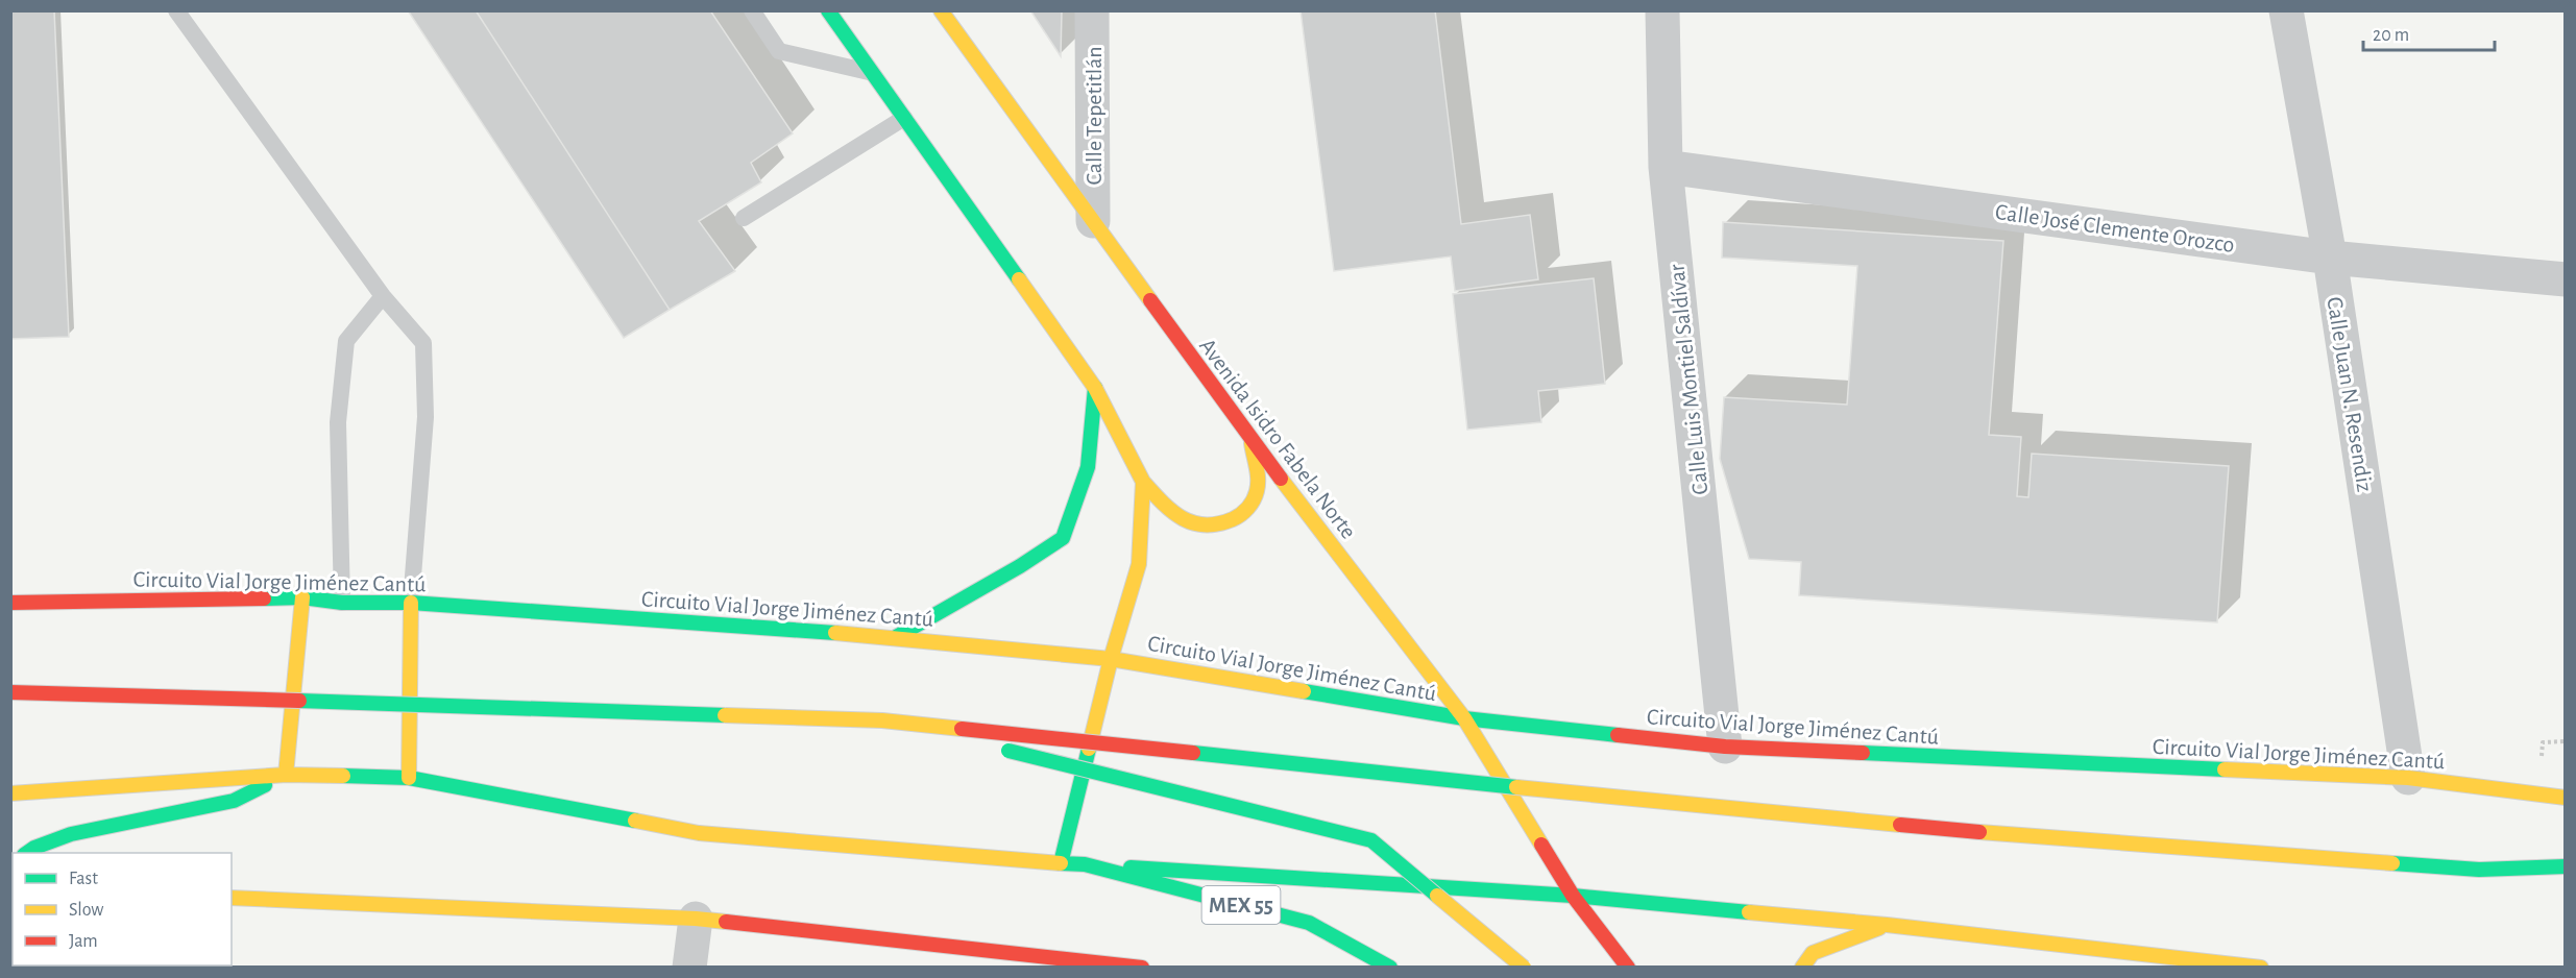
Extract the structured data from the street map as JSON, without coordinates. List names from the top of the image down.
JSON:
{
  "streets": {
    "main road": ["Avenida Isidro Fabela Norte", "Circuito Vial Jorge Jiménez Cantú", "MEX 55"],
    "street": [
      "Calle Tepetitlán",
      "Calle José Clemente Orozco",
      "Calle Luis Montiel Saldívar",
      "Calle Juan N. Resendiz"
    ]
  },
  "crossings": [
    ["Calle Tepetitlán", "Avenida Isidro Fabela Norte"],
    ["Calle José Clemente Orozco", "Calle Luis Montiel Saldívar"],
    ["Calle José Clemente Orozco", "Calle Juan N. Resendiz"],
    ["Calle Luis Montiel Saldívar", "Circuito Vial Jorge Jiménez Cantú"],
    ["Calle Juan N. Resendiz", "Circuito Vial Jorge Jiménez Cantú"],
    ["Avenida Isidro Fabela Norte", "Circuito Vial Jorge Jiménez Cantú"]
  ],
  "legend": ["Fast", "Slow", "Jam"],
  "scale_bar": "20 m"
}
